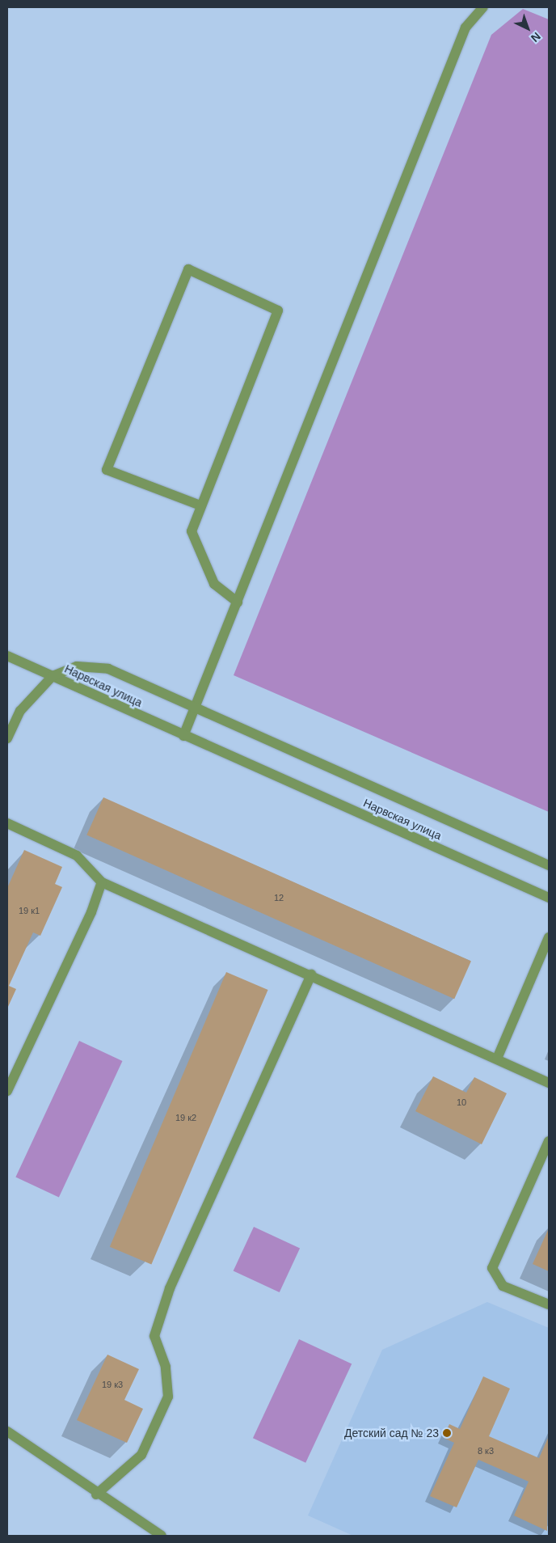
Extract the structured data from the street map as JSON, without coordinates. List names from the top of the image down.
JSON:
{
  "streets": {
    "street": ["Нарвская улица"]
  },
  "places": ["Детский сад № 23"],
  "house_numbers": [
    "12",
    "19 к1",
    "10",
    "19 к2",
    "19 к3",
    "8 к3"
  ],
  "north": "bottom right"
}
